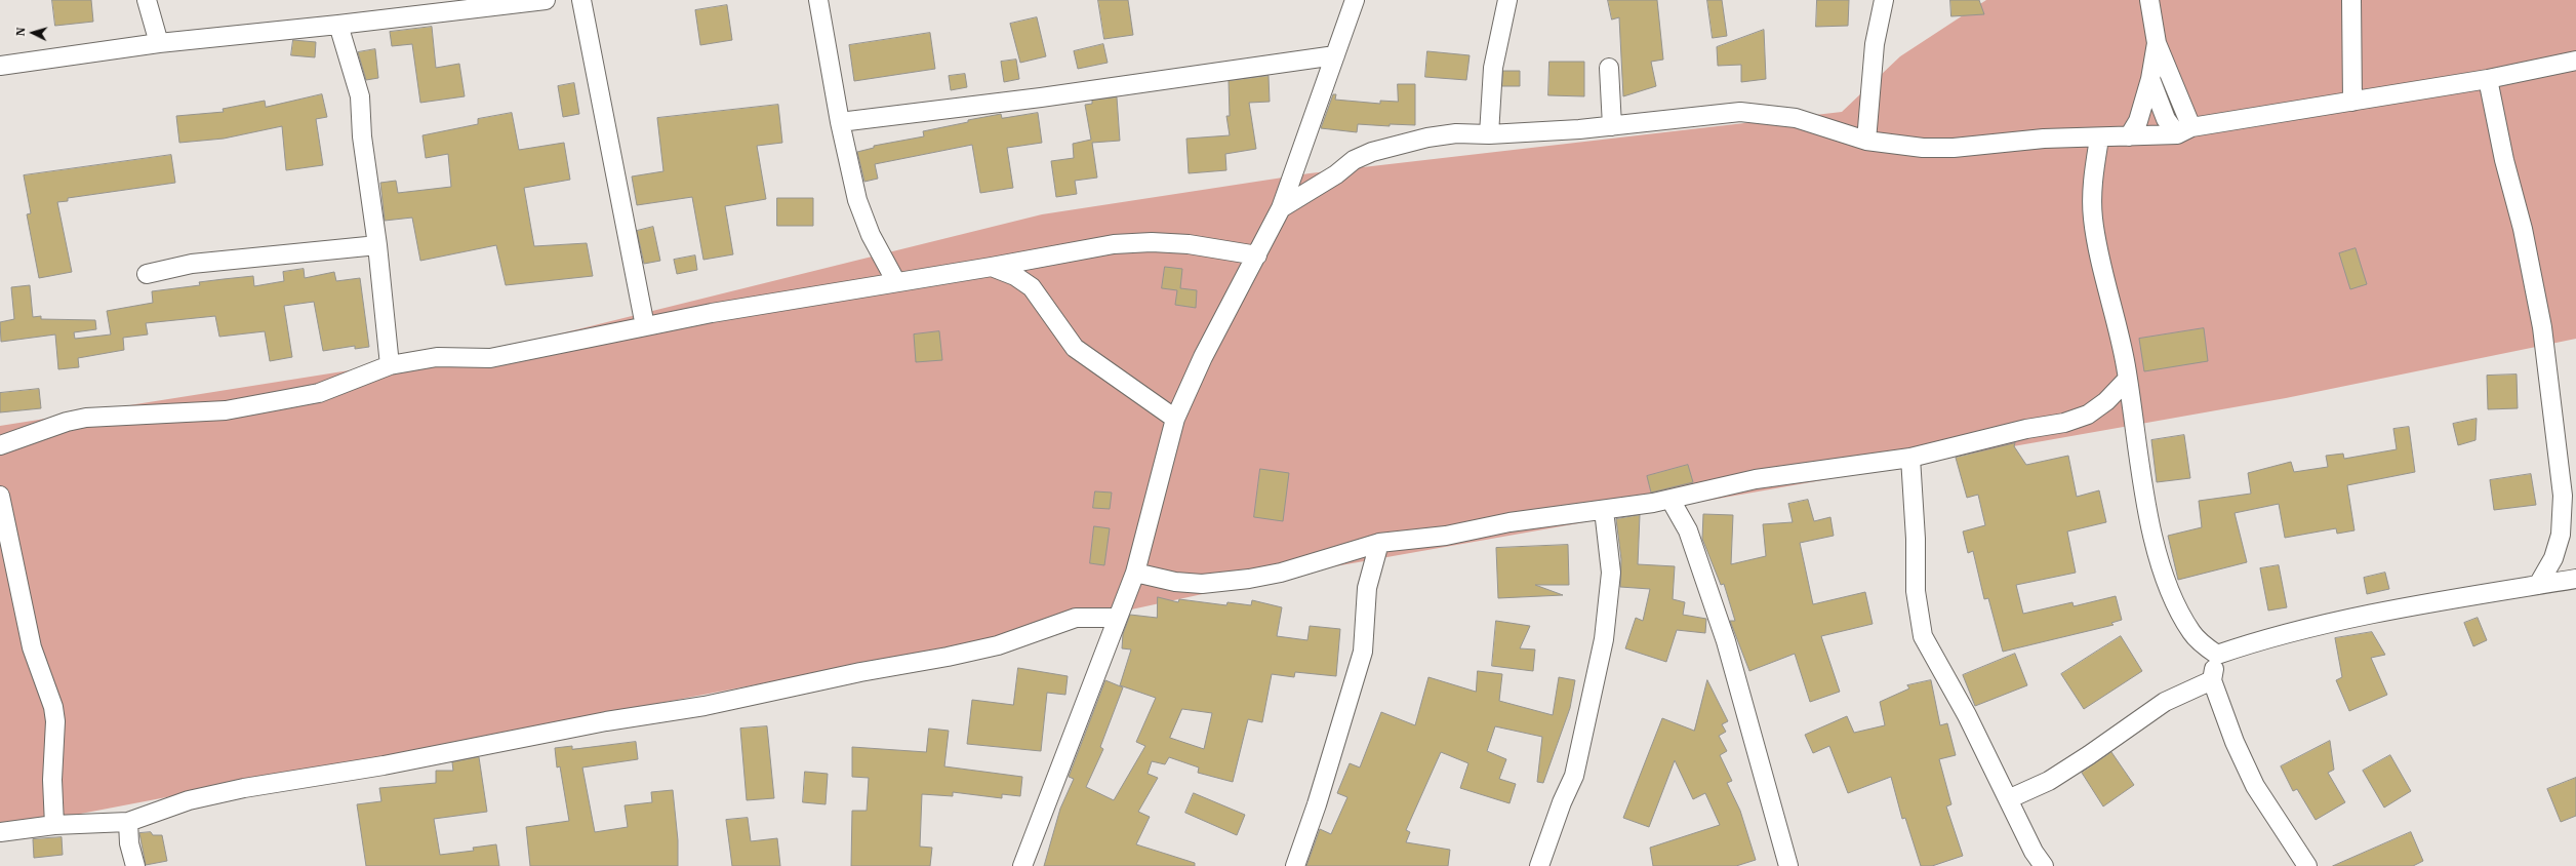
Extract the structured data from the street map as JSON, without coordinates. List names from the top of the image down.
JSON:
{
  "north": "left"
}
